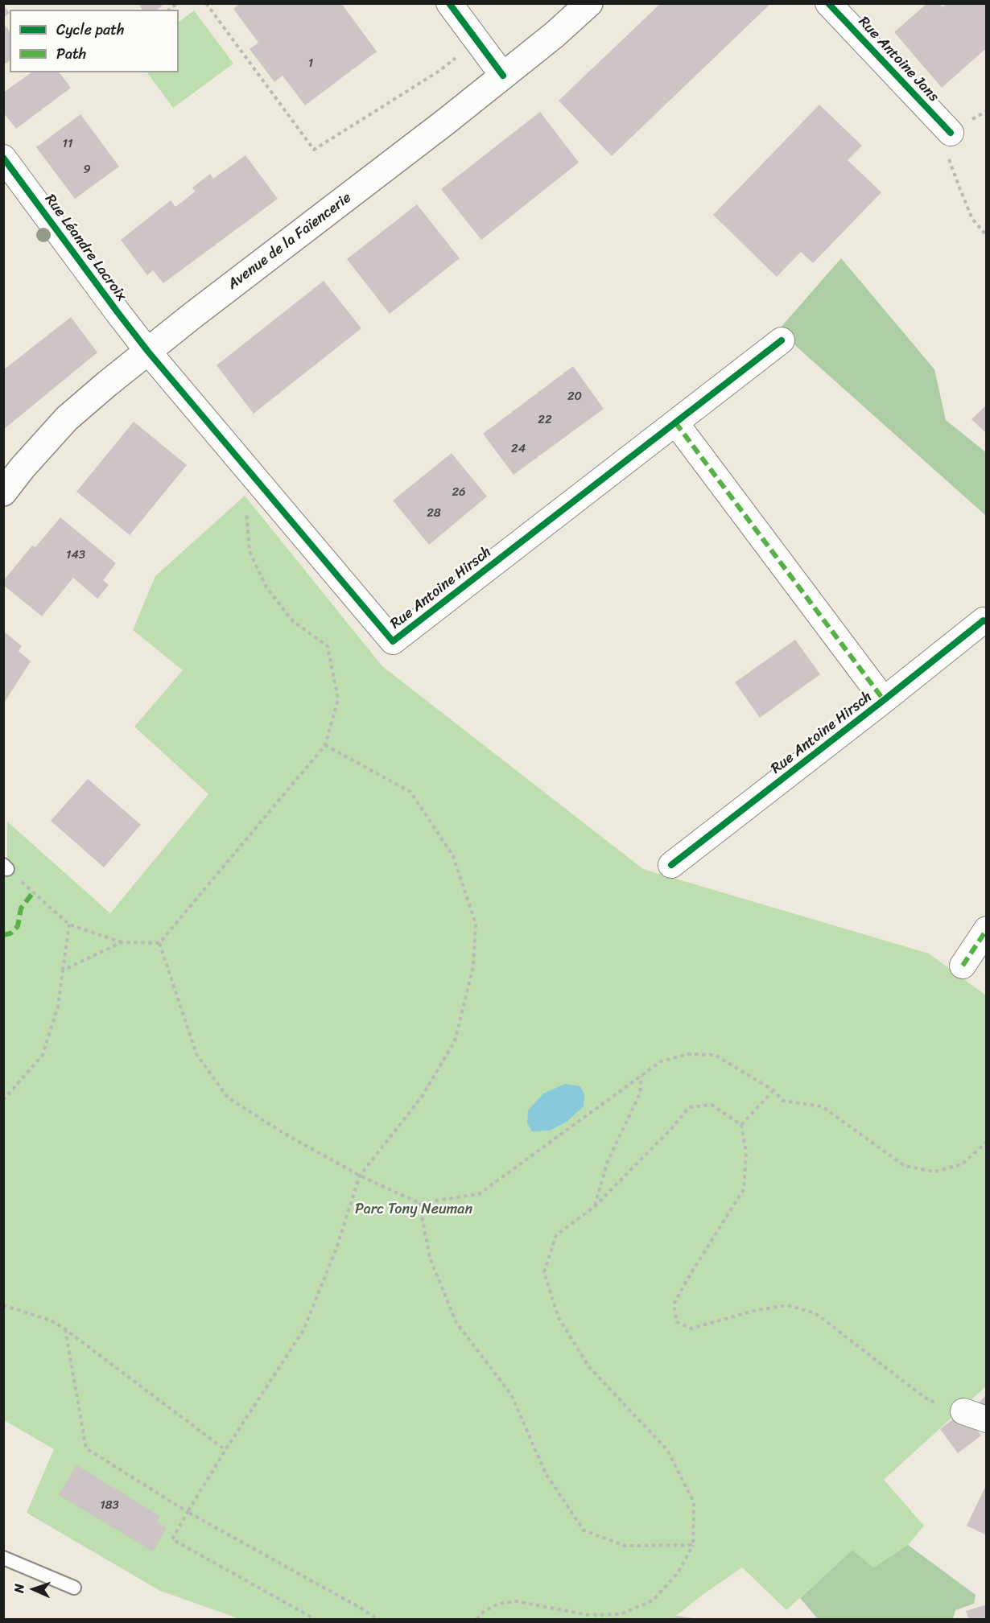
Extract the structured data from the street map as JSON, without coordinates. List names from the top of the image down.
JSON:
{
  "streets": {
    "main road": ["Avenue de la Faïencerie"],
    "street": ["Rue Antoine Jans", "Rue Léandre Lacroix", "Rue Antoine Hirsch"]
  },
  "crossings": [
    ["Avenue de la Faïencerie", "Rue Léandre Lacroix"],
    ["Avenue de la Faïencerie", "Rue Antoine Hirsch"],
    ["Rue Léandre Lacroix", "Rue Antoine Hirsch"]
  ],
  "parks": ["Parc Tony Neuman"],
  "house_numbers": [
    "1",
    "11",
    "9",
    "20",
    "22",
    "24",
    "26",
    "28",
    "143",
    "183"
  ],
  "legend": ["Cycle path", "Path"],
  "north": "left"
}
